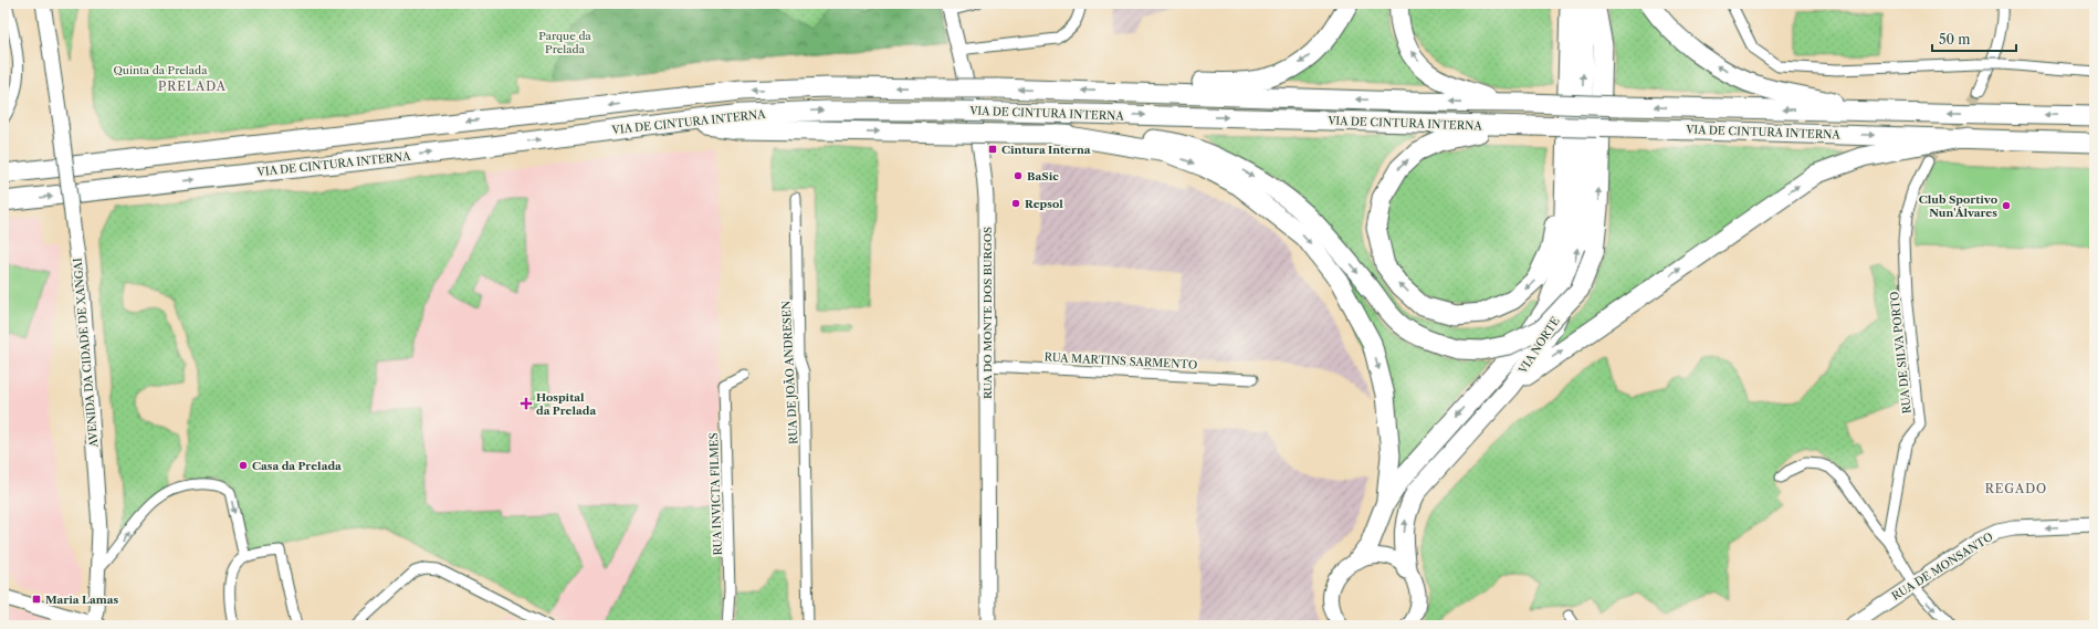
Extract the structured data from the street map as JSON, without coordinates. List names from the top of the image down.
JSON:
{
  "streets": {
    "highway": ["VIA DE CINTURA INTERNA", "VIA NORTE"],
    "main road": ["RUA DO MONTE DOS BURGOS", "AVENIDA DA CIDADE DE XANGAI", "RUA DE MONSANTO"],
    "street": [
      "RUA DE SILVA PORTO",
      "RUA MARTINS SARMENTO",
      "RUA DE JOÃO ANDRESEN",
      "RUA INVICTA FILMES"
    ]
  },
  "crossings": [
    ["RUA DO MONTE DOS BURGOS", "RUA MARTINS SARMENTO"]
  ],
  "one_way": ["RUA DE MONSANTO"],
  "districts": ["PRELADA", "REGADO"],
  "parks": ["Parque da Prelada", "Quinta da Prelada"],
  "places": {
    "transit": ["Cintura Interna", "Maria Lamas"],
    "other": [
      "BaSic",
      "Repsol",
      "Club Sportivo Nun'Álvares",
      "Casa da Prelada"
    ],
    "health": ["Hospital da Prelada"]
  },
  "scale_bar": "50 m"
}
